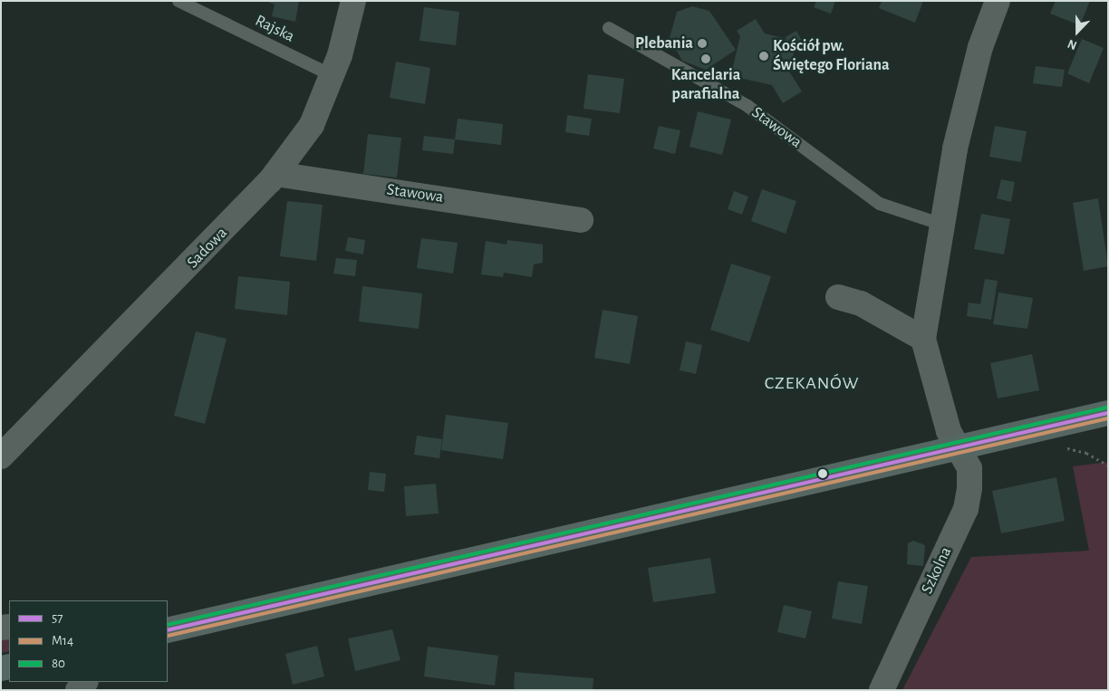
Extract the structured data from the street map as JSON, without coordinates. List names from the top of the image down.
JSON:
{
  "streets": {
    "street": ["Stawowa", "Sadowa", "Szkolna"],
    "lane": ["Rajska"]
  },
  "crossings": [
    ["Rajska", "Sadowa"],
    ["Stawowa", "Sadowa"]
  ],
  "districts": ["CZEKANÓW"],
  "places": ["Plebania", "Kościół pw. Świętego Floriana", "Kancelaria parafialna"],
  "lines": ["transit line 80", "transit line 57", "transit line M14"],
  "legend": ["57", "M14", "80"],
  "north": "bottom"
}
